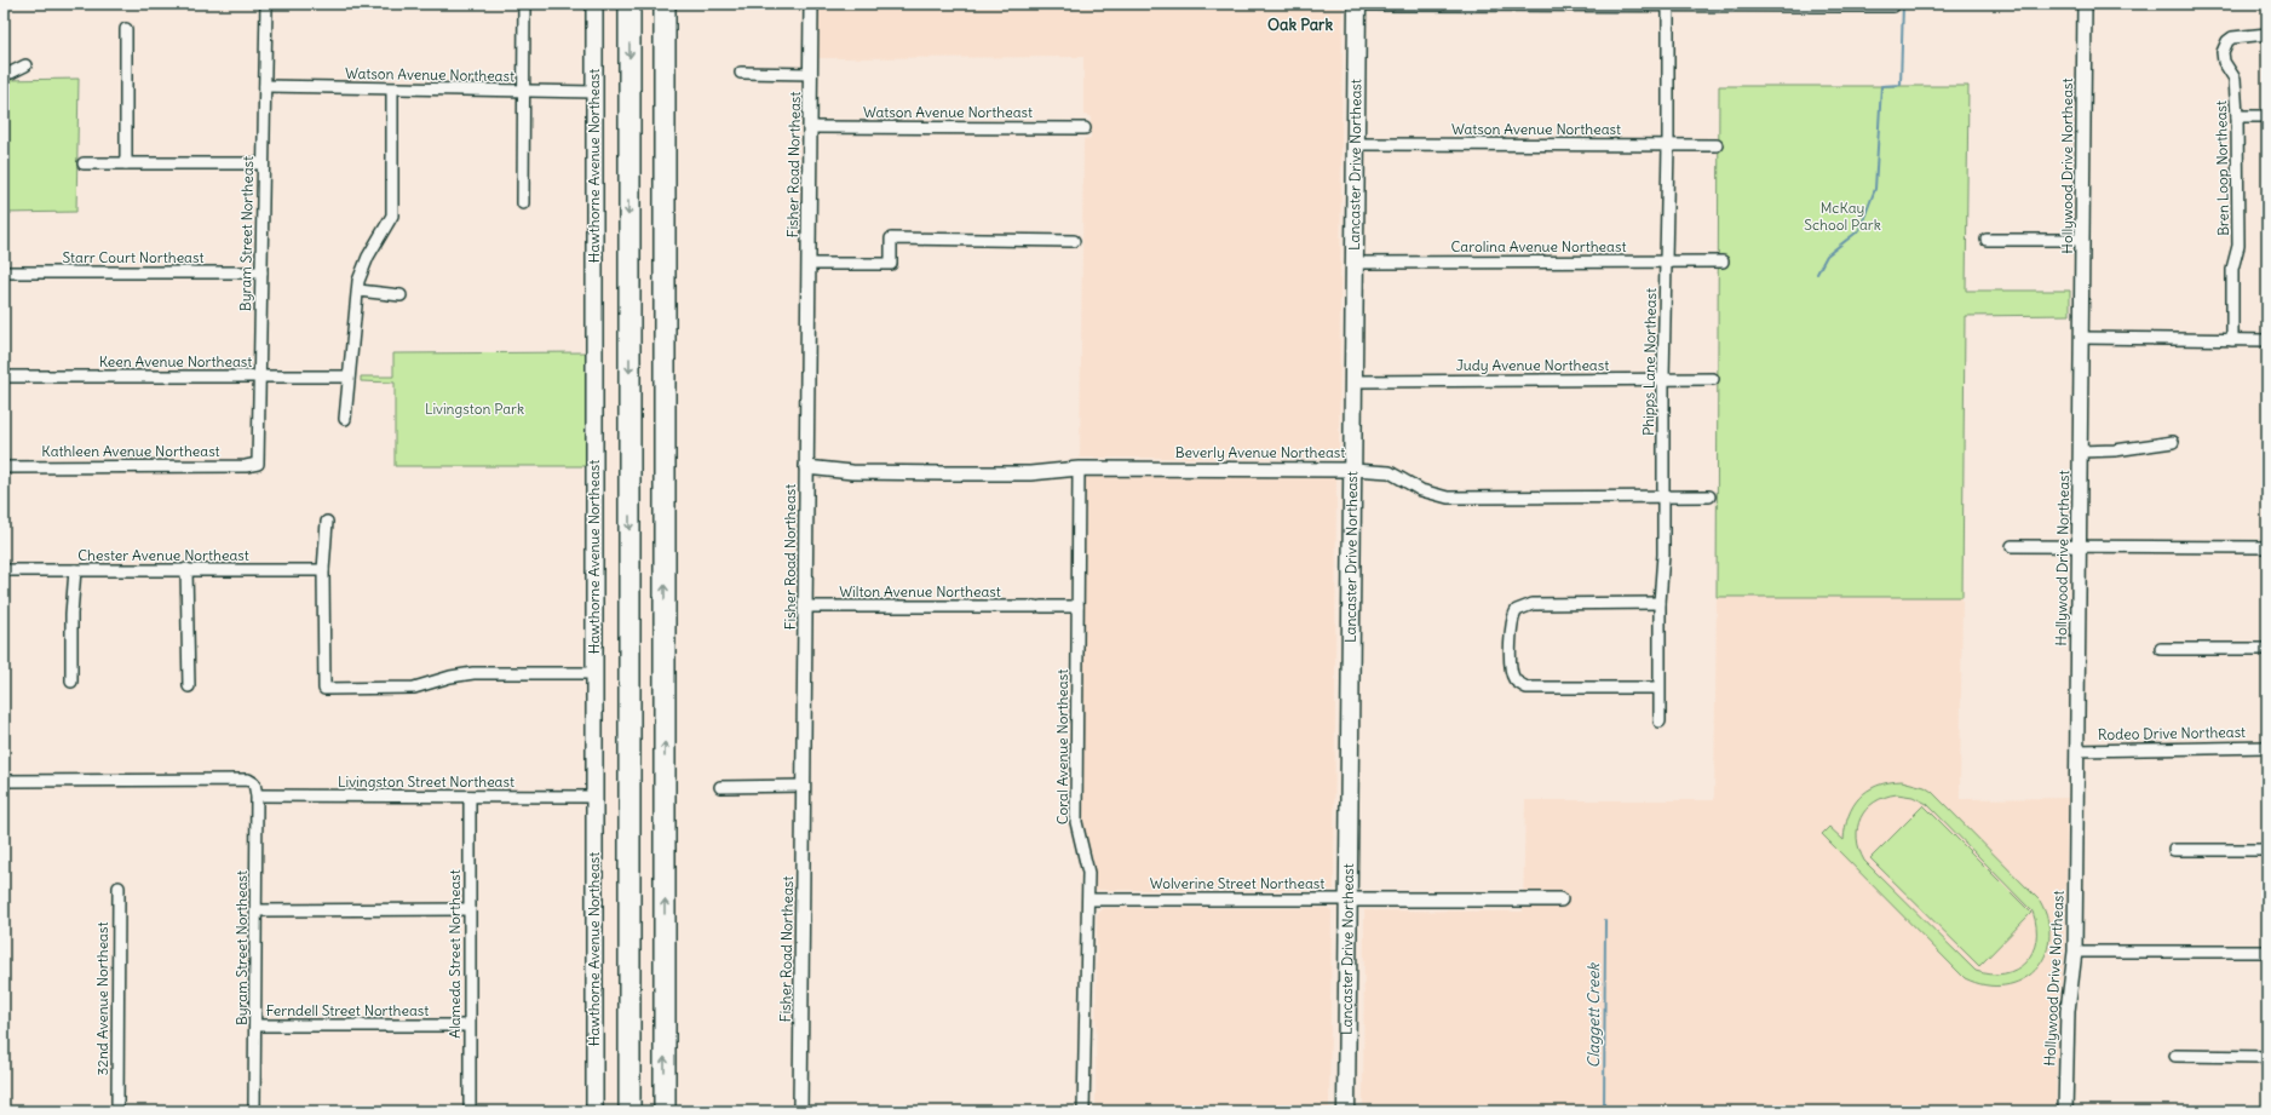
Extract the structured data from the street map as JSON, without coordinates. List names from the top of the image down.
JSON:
{
  "streets": {
    "main road": ["Hawthorne Avenue Northeast", "Lancaster Drive Northeast"],
    "street": [
      "Watson Avenue Northeast",
      "Fisher Road Northeast",
      "Hollywood Drive Northeast",
      "Bren Loop Northeast",
      "Byram Street Northeast",
      "Carolina Avenue Northeast",
      "Starr Court Northeast",
      "Keen Avenue Northeast",
      "Phipps Lane Northeast",
      "Judy Avenue Northeast",
      "Kathleen Avenue Northeast",
      "Beverly Avenue Northeast",
      "Chester Avenue Northeast",
      "Wilton Avenue Northeast",
      "Rodeo Drive Northeast",
      "Coral Avenue Northeast",
      "Livingston Street Northeast",
      "Wolverine Street Northeast",
      "Alameda Street Northeast",
      "32nd Avenue Northeast",
      "Ferndell Street Northeast"
    ]
  },
  "crossings": [
    ["Watson Avenue Northeast", "Fisher Road Northeast"],
    ["Watson Avenue Northeast", "Hawthorne Avenue Northeast"],
    ["Watson Avenue Northeast", "Lancaster Drive Northeast"],
    ["Watson Avenue Northeast", "Byram Street Northeast"],
    ["Watson Avenue Northeast", "Phipps Lane Northeast"],
    ["Fisher Road Northeast", "Beverly Avenue Northeast"],
    ["Fisher Road Northeast", "Wilton Avenue Northeast"],
    ["Hawthorne Avenue Northeast", "Livingston Street Northeast"],
    ["Lancaster Drive Northeast", "Carolina Avenue Northeast"],
    ["Lancaster Drive Northeast", "Judy Avenue Northeast"],
    ["Lancaster Drive Northeast", "Beverly Avenue Northeast"],
    ["Lancaster Drive Northeast", "Wolverine Street Northeast"],
    ["Hollywood Drive Northeast", "Rodeo Drive Northeast"],
    ["Byram Street Northeast", "Starr Court Northeast"],
    ["Byram Street Northeast", "Keen Avenue Northeast"],
    ["Byram Street Northeast", "Kathleen Avenue Northeast"],
    ["Byram Street Northeast", "Livingston Street Northeast"],
    ["Byram Street Northeast", "Ferndell Street Northeast"],
    ["Carolina Avenue Northeast", "Phipps Lane Northeast"],
    ["Phipps Lane Northeast", "Judy Avenue Northeast"],
    ["Phipps Lane Northeast", "Beverly Avenue Northeast"],
    ["Beverly Avenue Northeast", "Coral Avenue Northeast"],
    ["Wilton Avenue Northeast", "Coral Avenue Northeast"],
    ["Coral Avenue Northeast", "Wolverine Street Northeast"],
    ["Livingston Street Northeast", "Alameda Street Northeast"],
    ["Alameda Street Northeast", "Ferndell Street Northeast"]
  ],
  "districts": ["Oak Park"],
  "water": ["Claggett Creek"],
  "parks": ["McKay School Park", "Livingston Park"]
}
